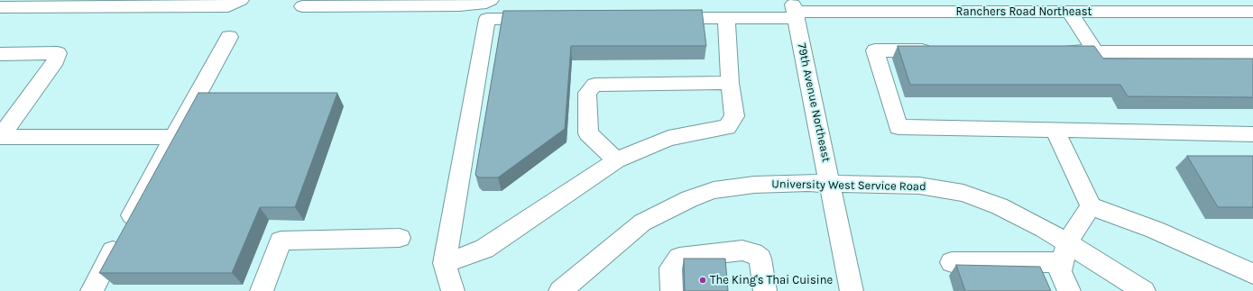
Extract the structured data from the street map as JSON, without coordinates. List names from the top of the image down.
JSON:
{
  "streets": {
    "street": ["Ranchers Road Northeast", "79th Avenue Northeast", "University West Service Road"]
  },
  "crossings": [
    ["Ranchers Road Northeast", "79th Avenue Northeast"],
    ["79th Avenue Northeast", "University West Service Road"]
  ],
  "places": ["The King's Thai Cuisine"]
}
